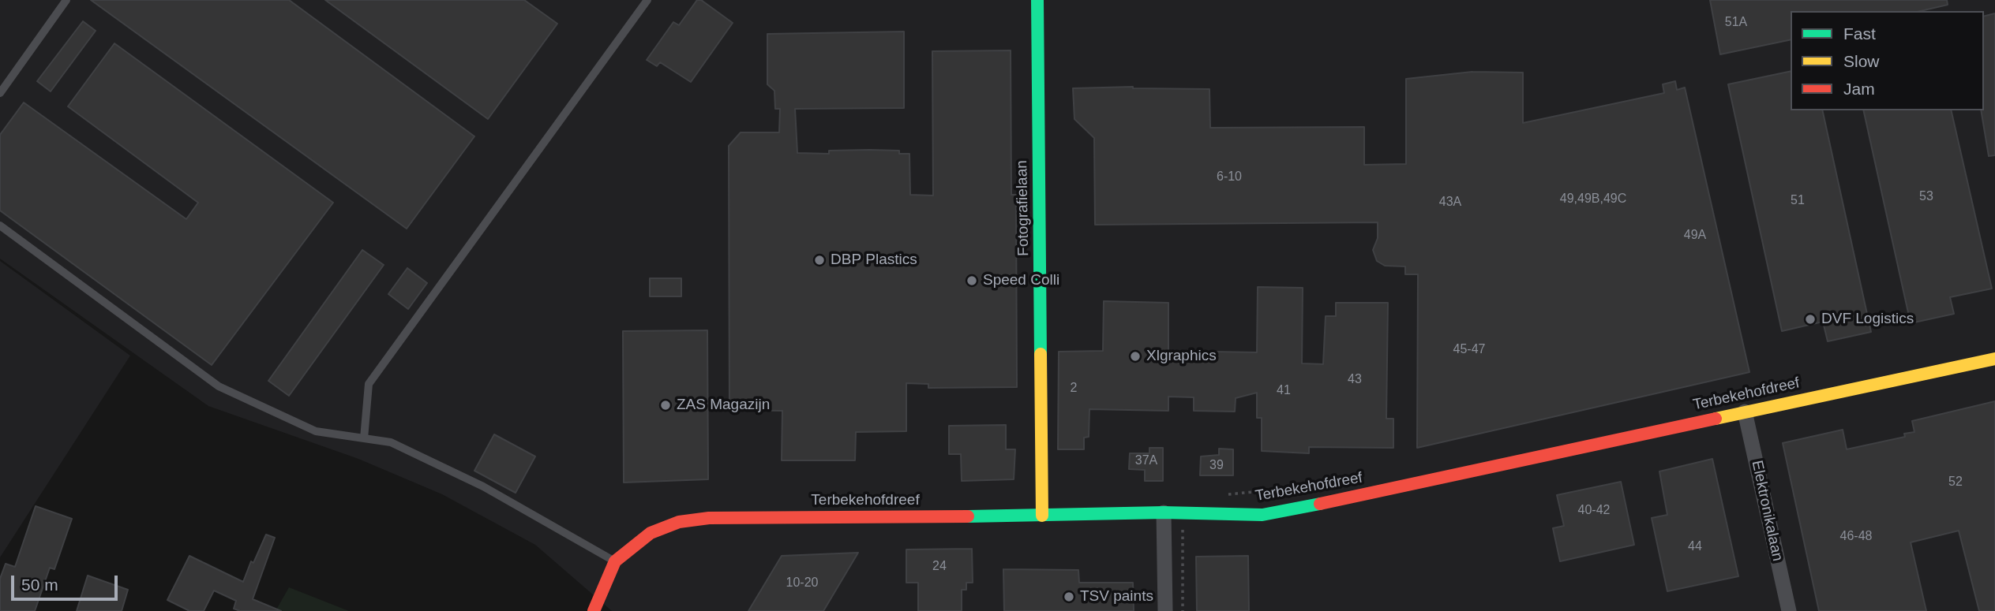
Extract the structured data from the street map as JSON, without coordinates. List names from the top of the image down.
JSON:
{
  "streets": {
    "street": ["Fotografielaan", "Terbekehofdreef", "Elektronikalaan"]
  },
  "crossings": [
    ["Fotografielaan", "Terbekehofdreef"],
    ["Terbekehofdreef", "Elektronikalaan"]
  ],
  "places": [
    "DBP Plastics",
    "Speed Colli",
    "DVF Logistics",
    "Xlgraphics",
    "ZAS Magazijn",
    "TSV paints"
  ],
  "house_numbers": [
    "51A",
    "6-10",
    "53",
    "49,49B,49C",
    "51",
    "43A",
    "49A",
    "45-47",
    "43",
    "2",
    "41",
    "37A",
    "39",
    "52",
    "40-42",
    "46-48",
    "44",
    "24",
    "10-20"
  ],
  "legend": ["Fast", "Slow", "Jam"],
  "scale_bar": "50 m"
}
